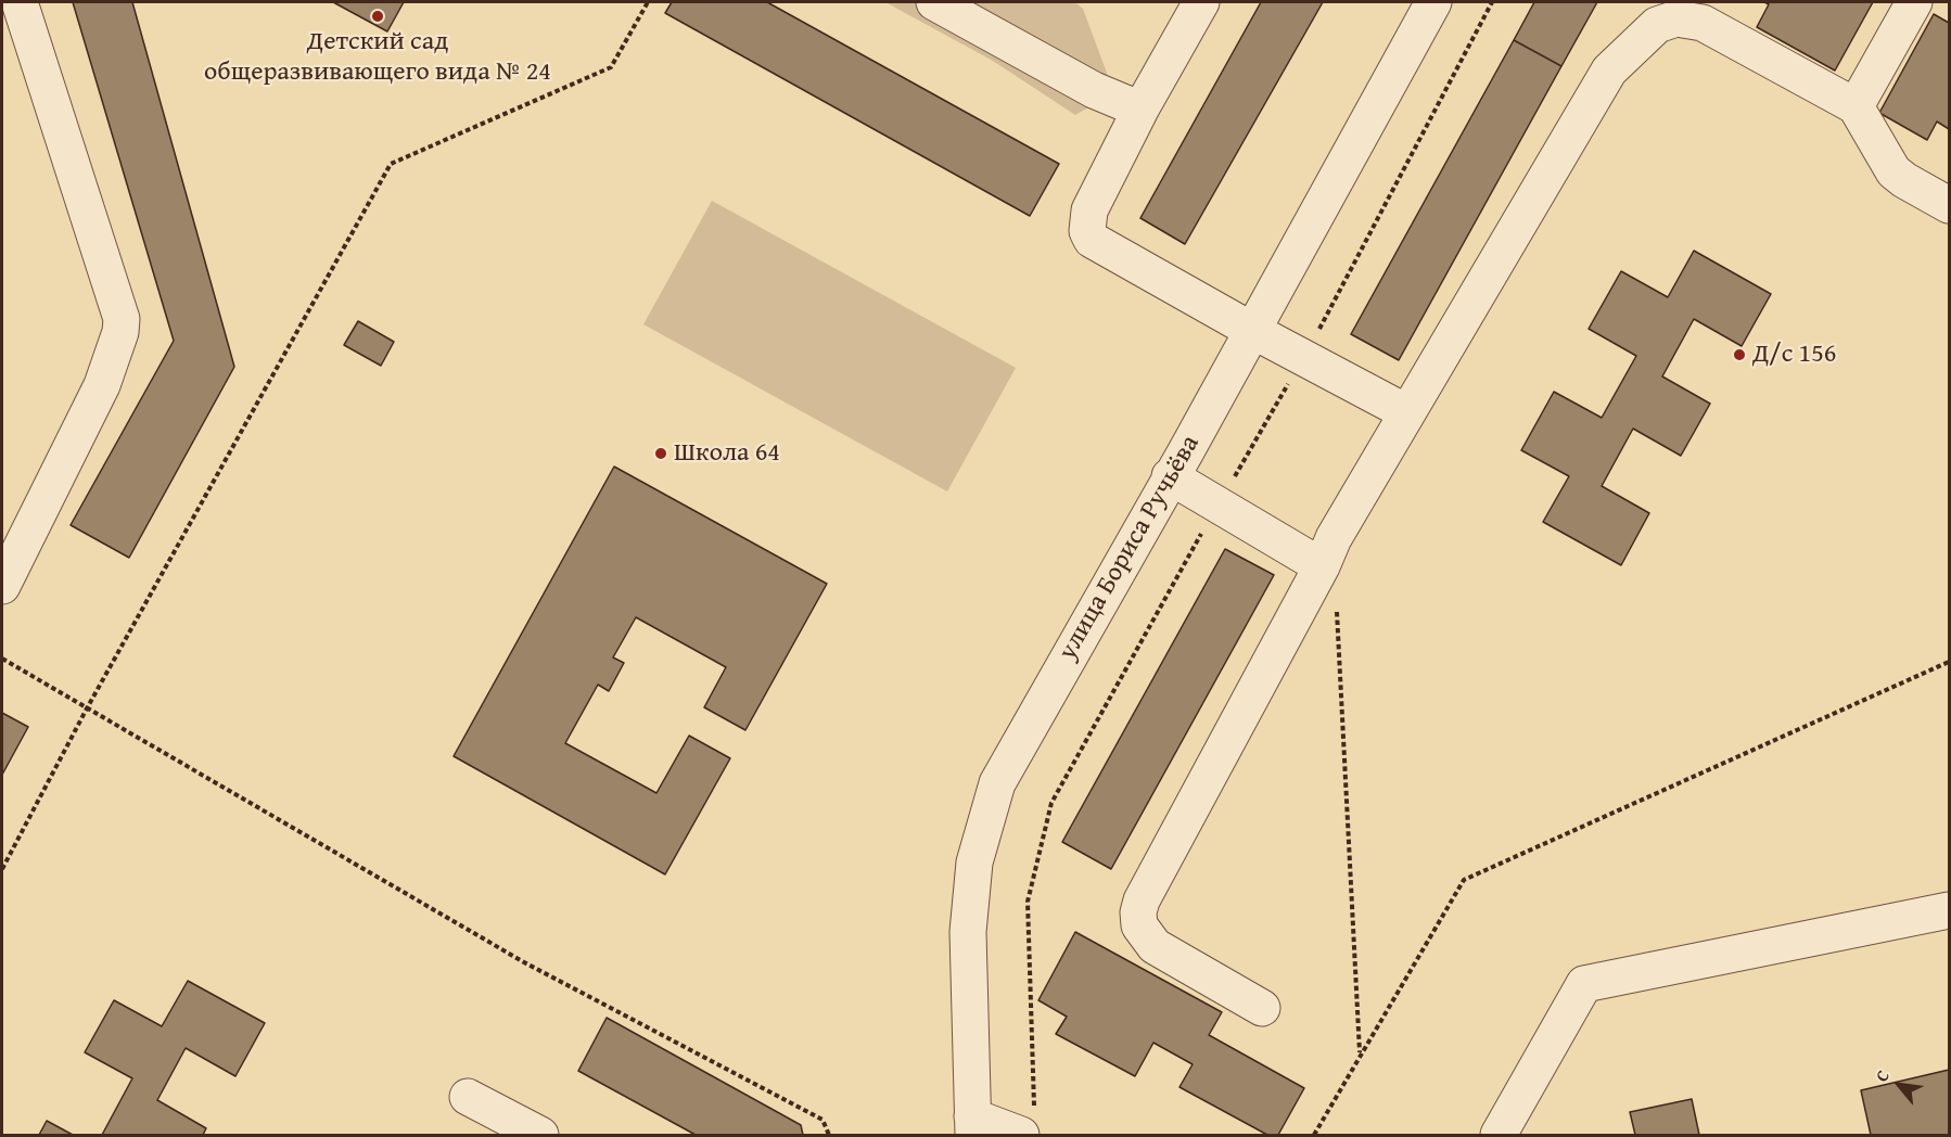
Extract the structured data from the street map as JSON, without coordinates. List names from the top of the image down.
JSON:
{
  "streets": {
    "street": ["улица Бориса Ручьёва"]
  },
  "places": ["Детский сад общеразвивающего вида № 24", "Д/с 156", "Школа 64"],
  "north": "top left"
}
